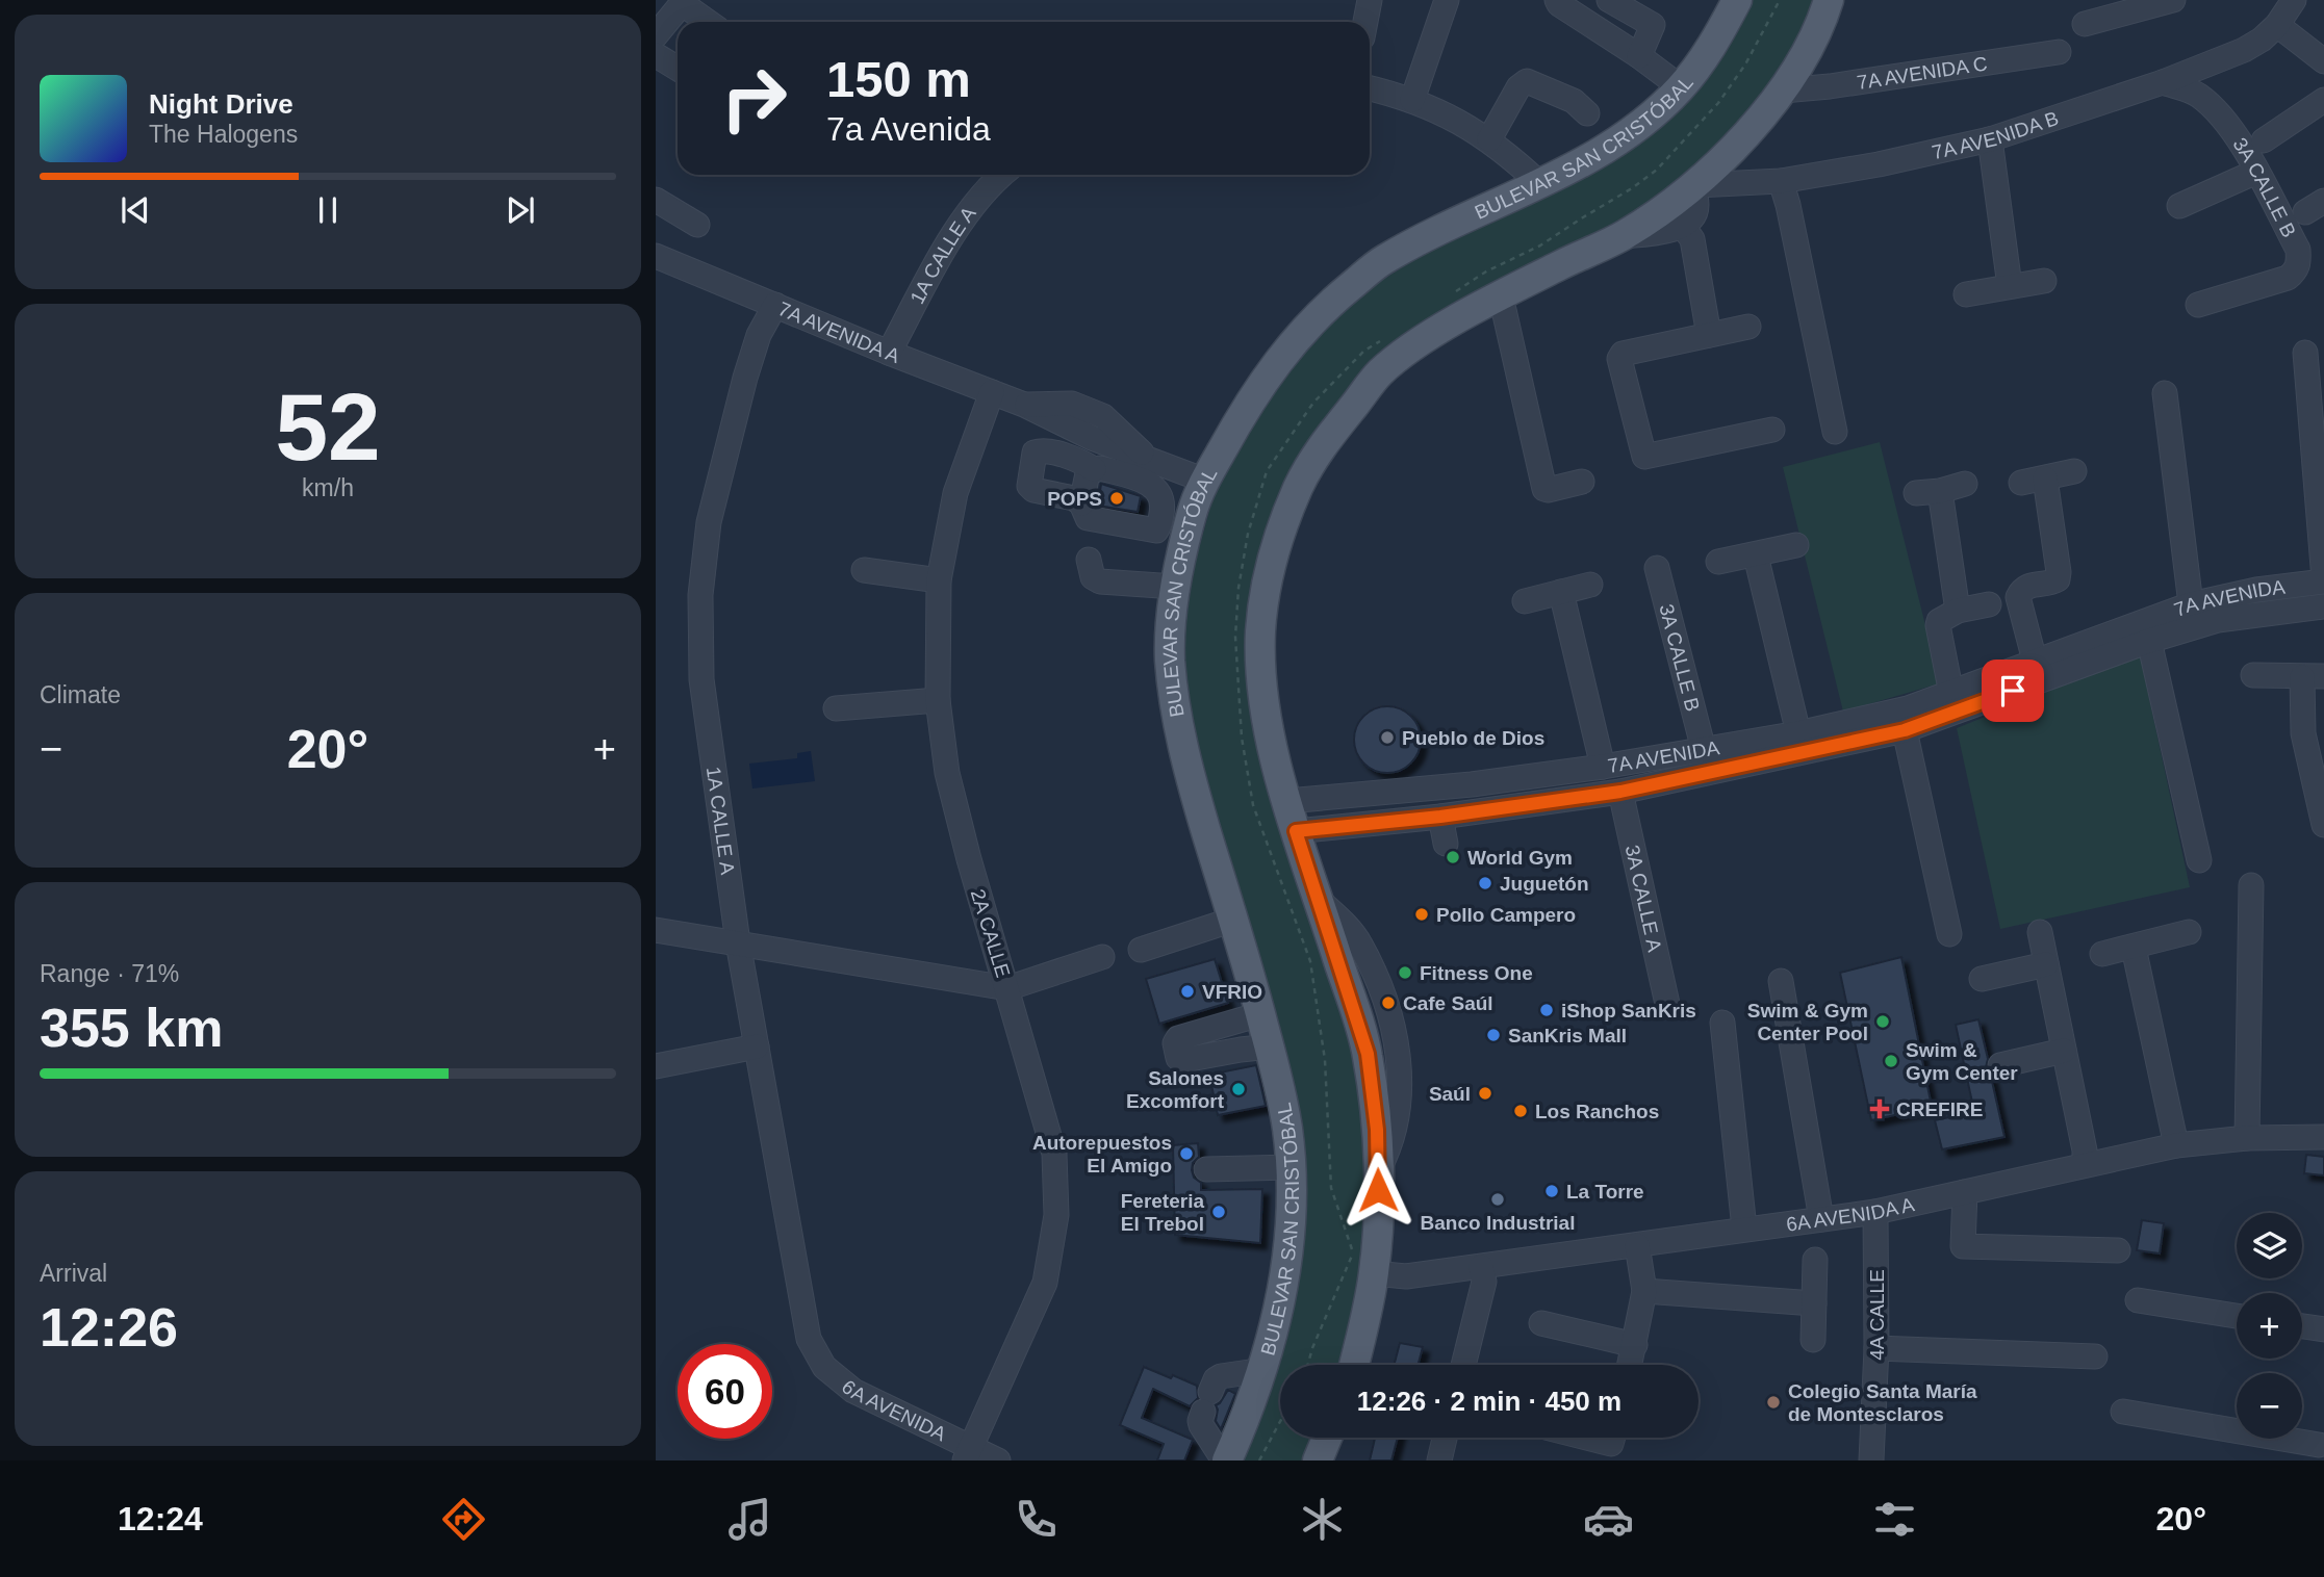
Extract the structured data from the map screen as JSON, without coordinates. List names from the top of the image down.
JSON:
{
  "streets": {
    "main road": ["BULEVAR SAN CRISTÓBAL"],
    "street": [
      "7A AVENIDA C",
      "7A AVENIDA B",
      "3A CALLE B",
      "1A CALLE A",
      "7A AVENIDA A",
      "7A AVENIDA",
      "3A CALLE A",
      "2A CALLE",
      "6A AVENIDA A",
      "4A CALLE",
      "6A AVENIDA"
    ]
  },
  "crossings": [
    ["7A AVENIDA B", "3A CALLE B"],
    ["BULEVAR SAN CRISTÓBAL", "7A AVENIDA A"],
    ["3A CALLE B", "7A AVENIDA"],
    ["1A CALLE A", "7A AVENIDA A"],
    ["1A CALLE A", "6A AVENIDA"],
    ["7A AVENIDA A", "2A CALLE"],
    ["7A AVENIDA", "3A CALLE A"],
    ["2A CALLE", "6A AVENIDA"],
    ["6A AVENIDA A", "4A CALLE"]
  ],
  "places": {
    "other": [
      "POPS",
      "Pueblo de Dios",
      "World Gym",
      "Juguetón",
      "Pollo Campero",
      "Fitness One",
      "VFRIO",
      "Cafe Saúl",
      "iShop SanKris",
      "Swim & Gym Center Pool",
      "SanKris Mall",
      "Swim & Gym Center",
      "Salones Excomfort",
      "Saúl",
      "Los Ranchos",
      "Autorepuestos El Amigo",
      "La Torre",
      "Banco Industrial",
      "Fereteria El Trebol",
      "Colegio Santa María de Montesclaros"
    ],
    "health": ["CREFIRE"]
  },
  "page": {
    "turn": ["150 m", "7a Avenida"],
    "song": ["Night Drive", "The Halogens"],
    "tile": [
      ["52", "km/h"],
      "Climate",
      ["Range · 71%", "355 km"],
      ["Arrival", "12:26"]
    ],
    "heat": ["−", "20°", "+"],
    "map_buttons": ["+", "−"],
    "limit": "60",
    "trip": "12:26 · 2 min · 450 m",
    "tabs": ["12:24", "20°"]
  }
}
